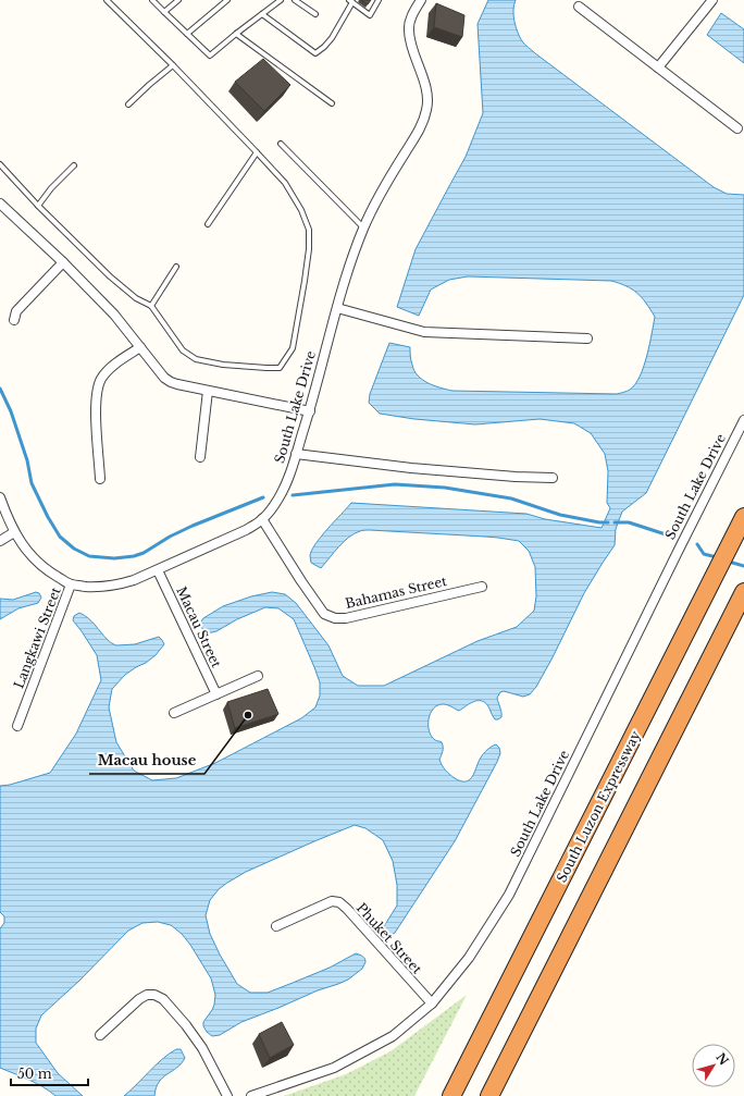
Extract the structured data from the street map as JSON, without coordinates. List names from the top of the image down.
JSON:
{
  "streets": {
    "highway": ["South Luzon Expressway"],
    "street": [
      "South Lake Drive",
      "Bahamas Street",
      "Macau Street",
      "Langkawi Street",
      "Phuket Street"
    ]
  },
  "crossings": [
    ["South Lake Drive", "Bahamas Street"],
    ["South Lake Drive", "Macau Street"],
    ["South Lake Drive", "Langkawi Street"],
    ["South Lake Drive", "Phuket Street"]
  ],
  "places": ["Macau house"],
  "scale_bar": "50 m",
  "north": "top right"
}
